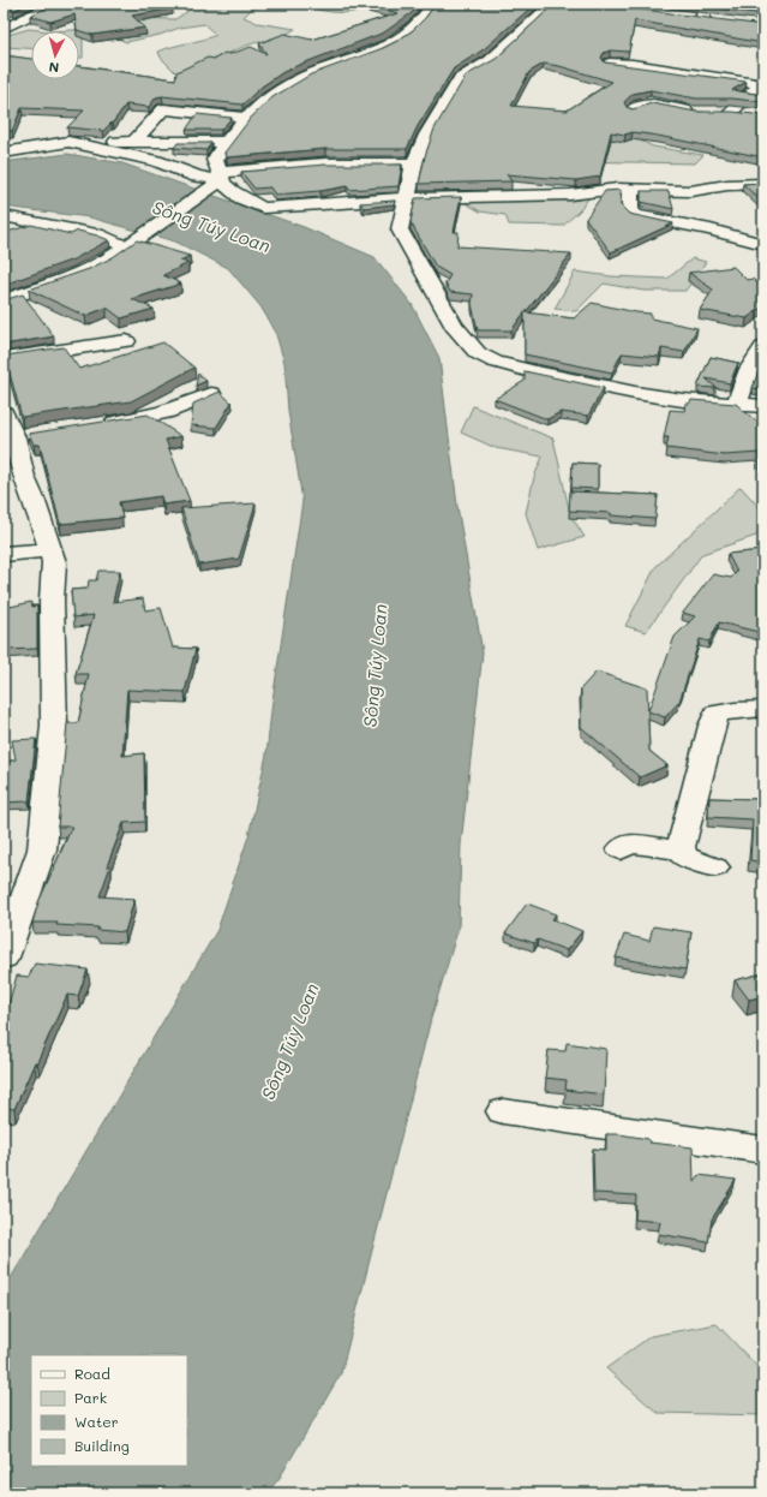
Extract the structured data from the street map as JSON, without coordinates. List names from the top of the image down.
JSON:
{
  "water": ["Sông Túy Loan"],
  "legend": [
    "Road",
    "Park",
    "Water",
    "Building"
  ],
  "north": "bottom"
}
